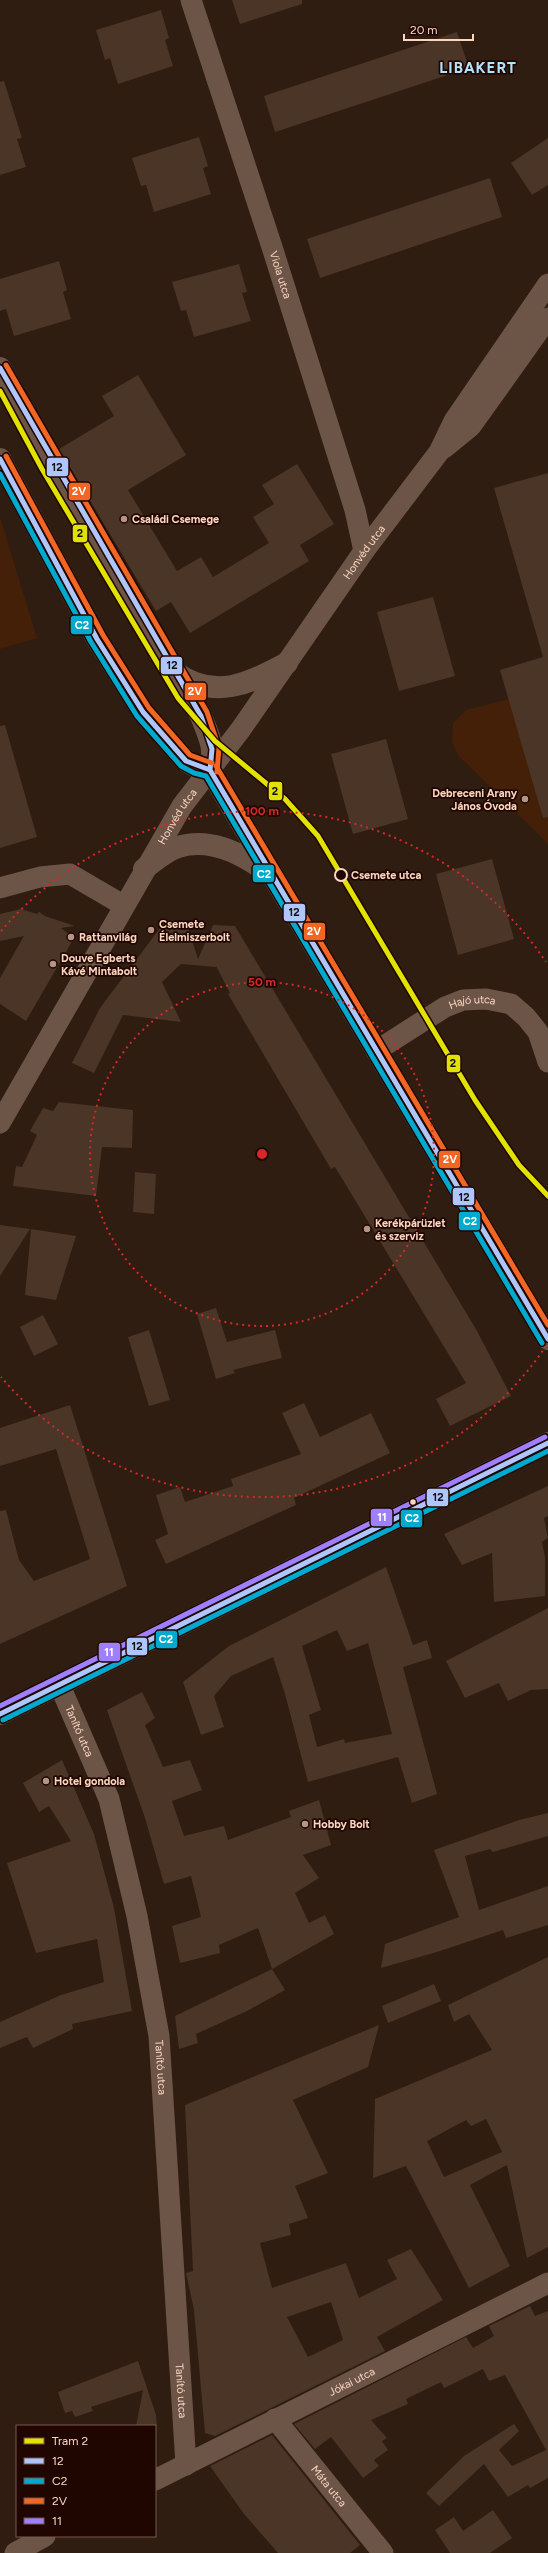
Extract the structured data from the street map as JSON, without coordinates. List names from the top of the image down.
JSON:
{
  "streets": {
    "street": [
      "Viola utca",
      "Honvéd utca",
      "Hajó utca",
      "Tanító utca",
      "Jókai utca",
      "Máta utca"
    ]
  },
  "crossings": [
    ["Viola utca", "Honvéd utca"],
    ["Tanító utca", "Jókai utca"],
    ["Jókai utca", "Máta utca"]
  ],
  "districts": ["LIBAKERT"],
  "places": [
    "Családi Csemege",
    "Debreceni Arany János Óvoda",
    "Csemete utca",
    "Csemete Élelmiszerbolt",
    "Rattanvilág",
    "Douve Egberts Kávé Mintabolt",
    "Kerékpárüzlet és szerviz",
    "Hotel gondola",
    "Hobby Bolt"
  ],
  "lines": [
    "transit line 2V",
    "transit line 12",
    "tram line 2",
    "transit line C2",
    "transit line 11"
  ],
  "legend": [
    "Tram 2",
    "12",
    "C2",
    "2V",
    "11"
  ],
  "scale_bar": "20 m",
  "rings": ["100 m", "50 m"]
}
